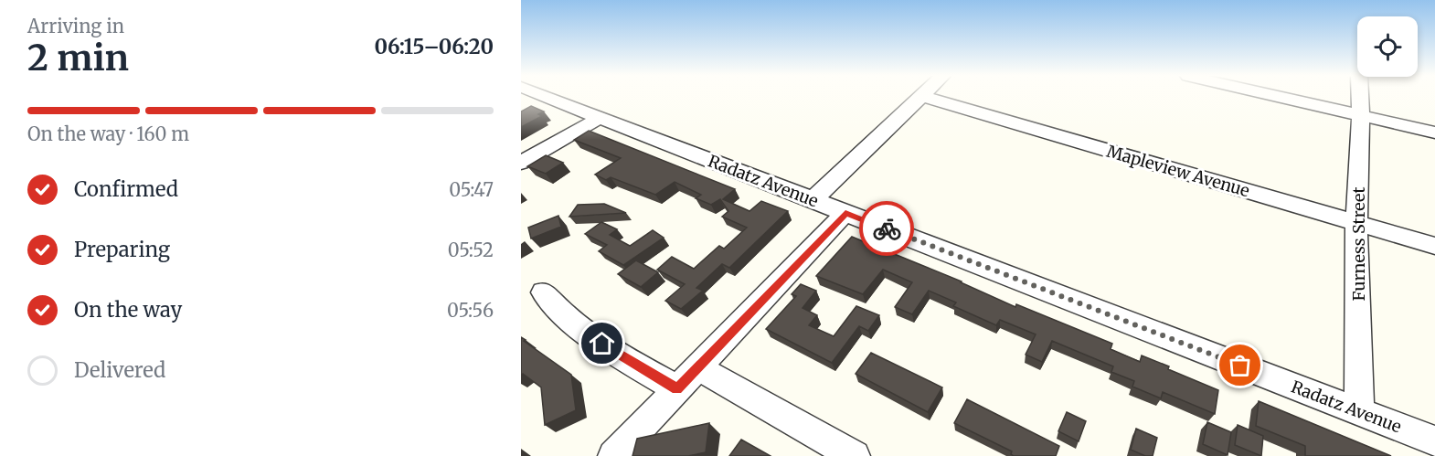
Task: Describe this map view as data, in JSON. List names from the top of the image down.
{
  "streets": {
    "street": ["Mapleview Avenue", "Radatz Avenue", "Furness Street"]
  },
  "crossings": [
    ["Mapleview Avenue", "Furness Street"],
    ["Radatz Avenue", "Furness Street"]
  ],
  "page": {
    "heading": ["2 min", "Arriving in", "06:15–06:20"],
    "bar": "On the way · 160 m",
    "list": [
      ["Confirmed", "05:47"],
      ["Preparing", "05:52"],
      ["On the way", "05:56"],
      "Delivered"
    ]
  }
}
